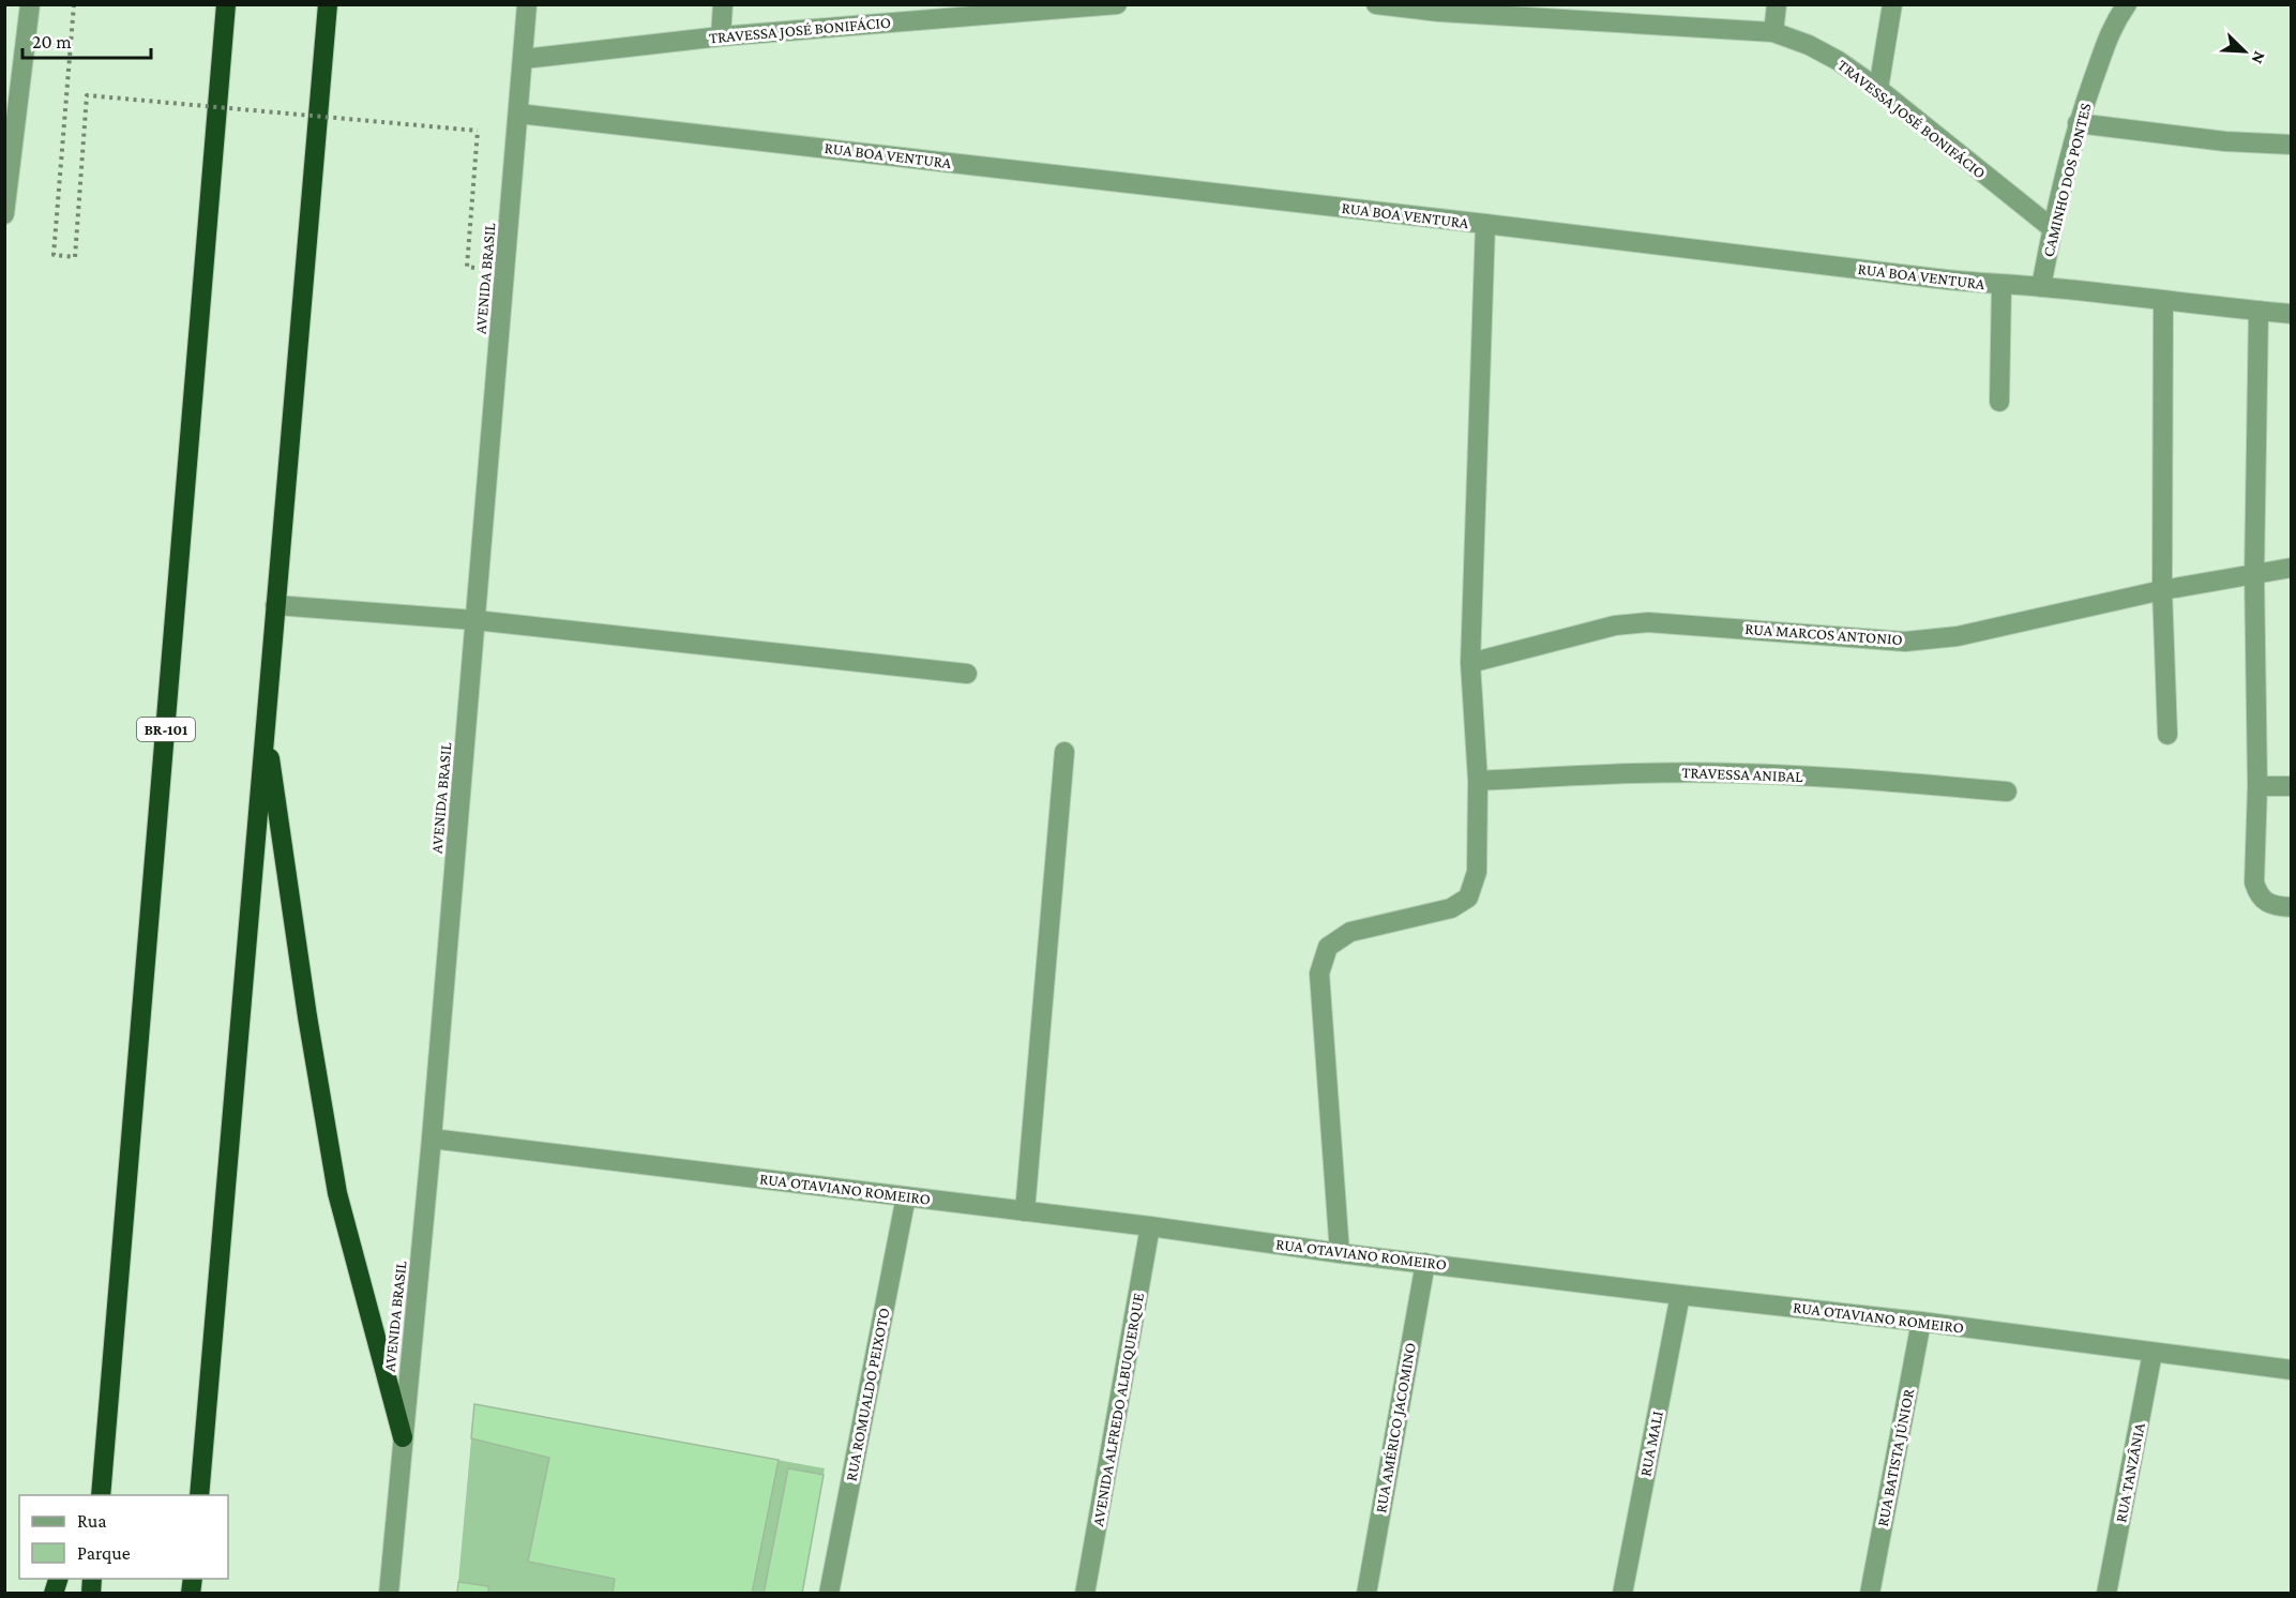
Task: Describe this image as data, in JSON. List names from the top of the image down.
{
  "streets": {
    "highway": ["BR-101"],
    "street": [
      "TRAVESSA JOSÉ BONIFÁCIO",
      "RUA BOA VENTURA",
      "CAMINHO DOS PONTES",
      "AVENIDA BRASIL",
      "RUA MARCOS ANTONIO",
      "TRAVESSA ANIBAL",
      "RUA OTAVIANO ROMEIRO",
      "RUA ROMUALDO PEIXOTO",
      "AVENIDA ALFREDO ALBUQUERQUE",
      "RUA AMÉRICO JACOMINO",
      "RUA MALI",
      "RUA BATISTA JÚNIOR",
      "RUA TANZÂNIA"
    ]
  },
  "crossings": [
    ["TRAVESSA JOSÉ BONIFÁCIO", "CAMINHO DOS PONTES"],
    ["TRAVESSA JOSÉ BONIFÁCIO", "AVENIDA BRASIL"],
    ["RUA BOA VENTURA", "CAMINHO DOS PONTES"],
    ["RUA BOA VENTURA", "AVENIDA BRASIL"],
    ["AVENIDA BRASIL", "RUA OTAVIANO ROMEIRO"],
    ["RUA OTAVIANO ROMEIRO", "RUA ROMUALDO PEIXOTO"],
    ["RUA OTAVIANO ROMEIRO", "AVENIDA ALFREDO ALBUQUERQUE"],
    ["RUA OTAVIANO ROMEIRO", "RUA AMÉRICO JACOMINO"],
    ["RUA OTAVIANO ROMEIRO", "RUA MALI"],
    ["RUA OTAVIANO ROMEIRO", "RUA BATISTA JÚNIOR"],
    ["RUA OTAVIANO ROMEIRO", "RUA TANZÂNIA"]
  ],
  "legend": ["Rua", "Parque"],
  "scale_bar": "20 m",
  "north": "bottom right"
}
